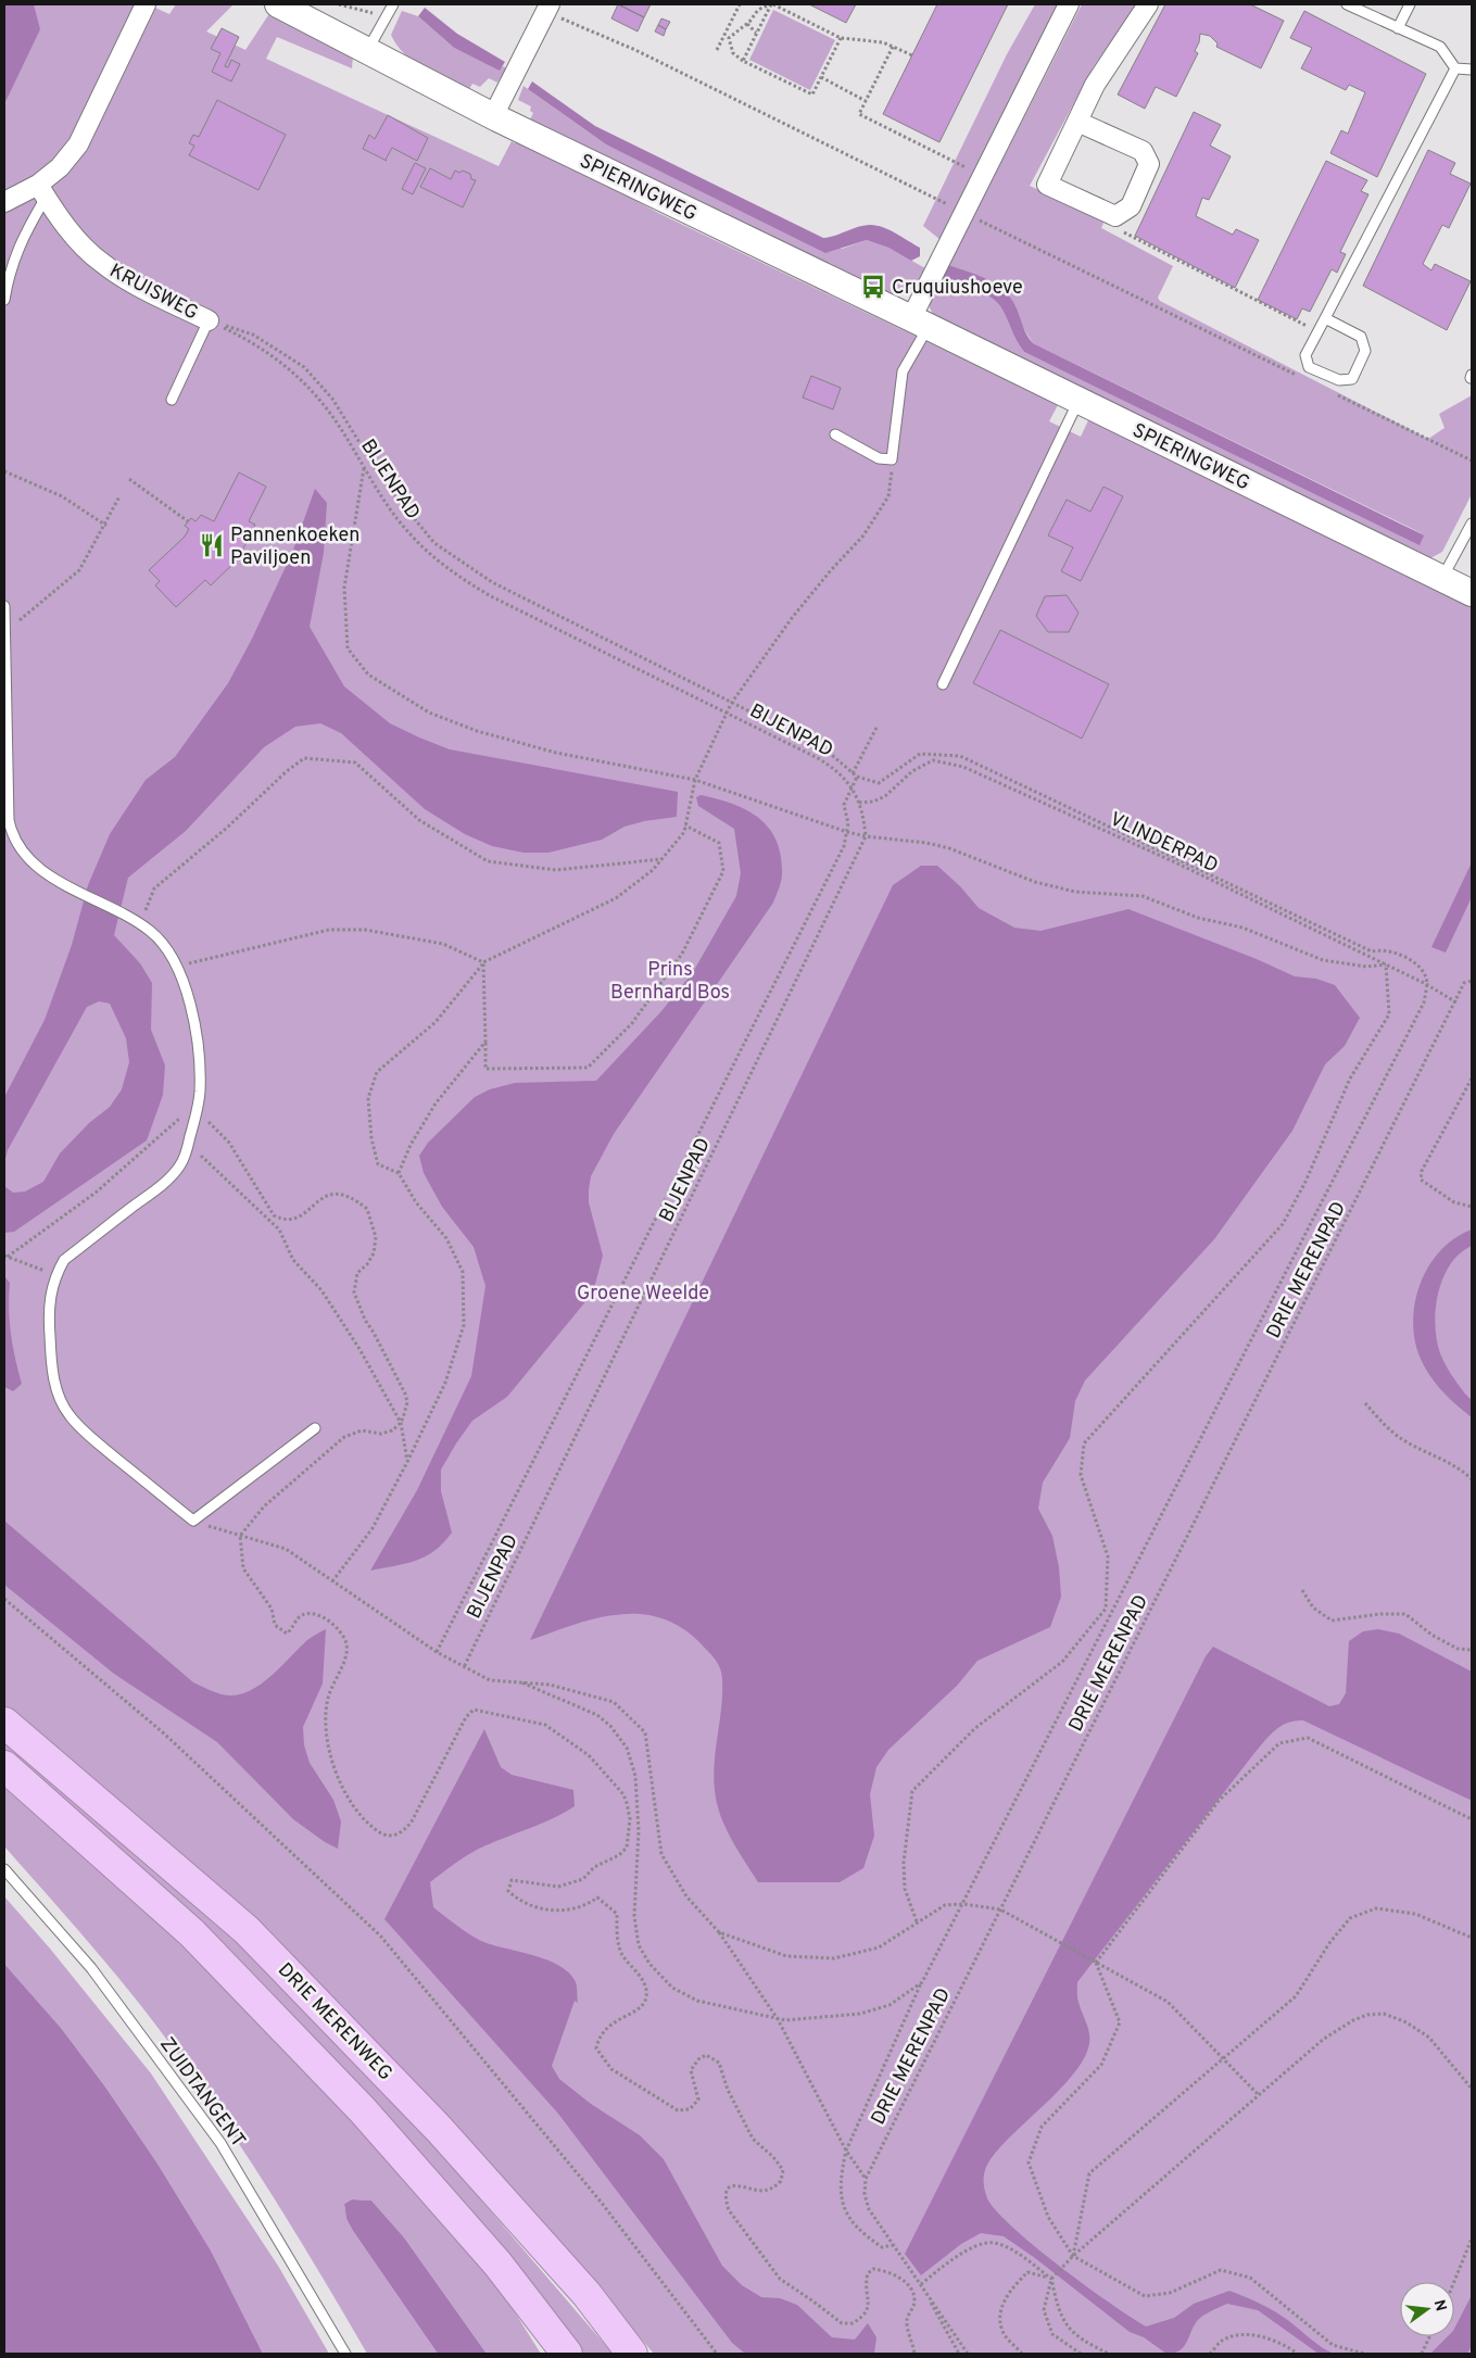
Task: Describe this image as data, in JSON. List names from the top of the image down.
{
  "streets": {
    "highway": ["DRIE MERENWEG"],
    "street": ["SPIERINGWEG", "KRUISWEG"],
    "lane": ["ZUIDTANGENT"],
    "path": ["BIJENPAD", "VLINDERPAD", "DRIE MERENPAD"]
  },
  "crossings": [
    ["KRUISWEG", "BIJENPAD"],
    ["BIJENPAD", "VLINDERPAD"],
    ["VLINDERPAD", "DRIE MERENPAD"]
  ],
  "parks": ["Prins Bernhard Bos", "Groene Weelde"],
  "places": {
    "bus stop": ["Cruquiushoeve"],
    "restaurant": ["Pannenkoeken Paviljoen"]
  },
  "north": "right"
}
